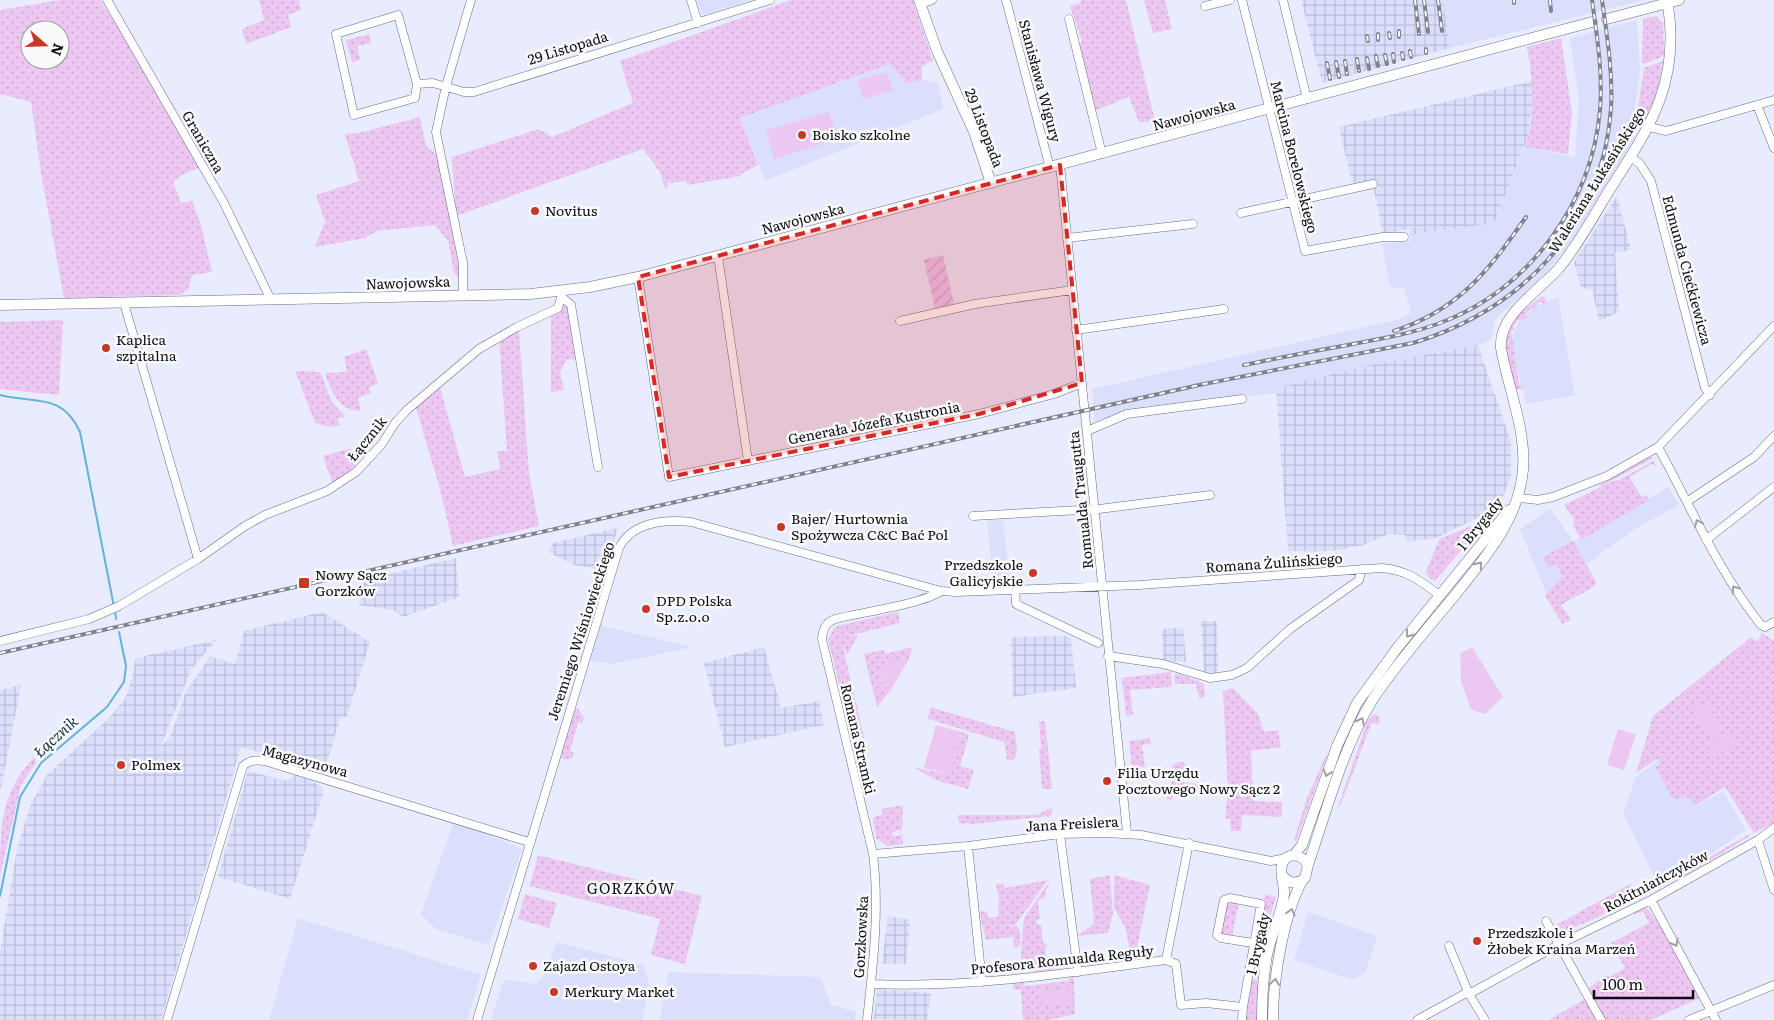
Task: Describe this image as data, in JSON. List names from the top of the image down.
{
  "streets": {
    "street": [
      "29 Listopada",
      "Stanisława Wigury",
      "Nawojowska",
      "Graniczna",
      "Marcina Borelowskiego",
      "Waleriana Łukasińskiego",
      "Edmunda Ciećkiewicza",
      "Generała Józefa Kustronia",
      "Łącznik",
      "Romualda Traugutta",
      "1 Brygady",
      "Romana Żulińskiego",
      "Jeremiego Wiśniowieckiego",
      "Romana Stramki",
      "Magazynowa",
      "Jana Freislera",
      "Rokitniańczyków",
      "Gorzkowska",
      "Profesora Romualda Reguły"
    ]
  },
  "crossings": [
    ["29 Listopada", "Nawojowska"],
    ["Stanisława Wigury", "Nawojowska"],
    ["Stanisława Wigury", "Romualda Traugutta"],
    ["Nawojowska", "Graniczna"],
    ["Nawojowska", "Marcina Borelowskiego"],
    ["Nawojowska", "Generała Józefa Kustronia"],
    ["Nawojowska", "Łącznik"],
    ["Nawojowska", "Romualda Traugutta"],
    ["Waleriana Łukasińskiego", "Edmunda Ciećkiewicza"],
    ["Waleriana Łukasińskiego", "1 Brygady"],
    ["Generała Józefa Kustronia", "Romualda Traugutta"],
    ["Romualda Traugutta", "Romana Żulińskiego"],
    ["Romualda Traugutta", "Jana Freislera"],
    ["1 Brygady", "Romana Żulińskiego"],
    ["1 Brygady", "Jana Freislera"],
    ["Romana Żulińskiego", "Jeremiego Wiśniowieckiego"],
    ["Romana Żulińskiego", "Romana Stramki"],
    ["Jeremiego Wiśniowieckiego", "Romana Stramki"],
    ["Jeremiego Wiśniowieckiego", "Magazynowa"],
    ["Romana Stramki", "Jana Freislera"],
    ["Romana Stramki", "Gorzkowska"],
    ["Jana Freislera", "Gorzkowska"],
    ["Jana Freislera", "Profesora Romualda Reguły"],
    ["Gorzkowska", "Profesora Romualda Reguły"]
  ],
  "districts": ["GORZKÓW"],
  "water": ["Łącznik"],
  "places": {
    "other": [
      "Boisko szkolne",
      "Novitus",
      "Kaplica szpitalna",
      "Bajer/ Hurtownia Spożywcza C&C Bać Pol",
      "Przedszkole Galicyjskie",
      "DPD Polska Sp.z.o.o",
      "Polmex",
      "Filia Urzędu Pocztowego Nowy Sącz 2",
      "Przedszkole i Żłobek Kraina Marzeń",
      "Zajazd Ostoya",
      "Merkury Market"
    ],
    "transit": ["Nowy Sącz Gorzków"]
  },
  "scale_bar": "100 m",
  "north": "right"
}
